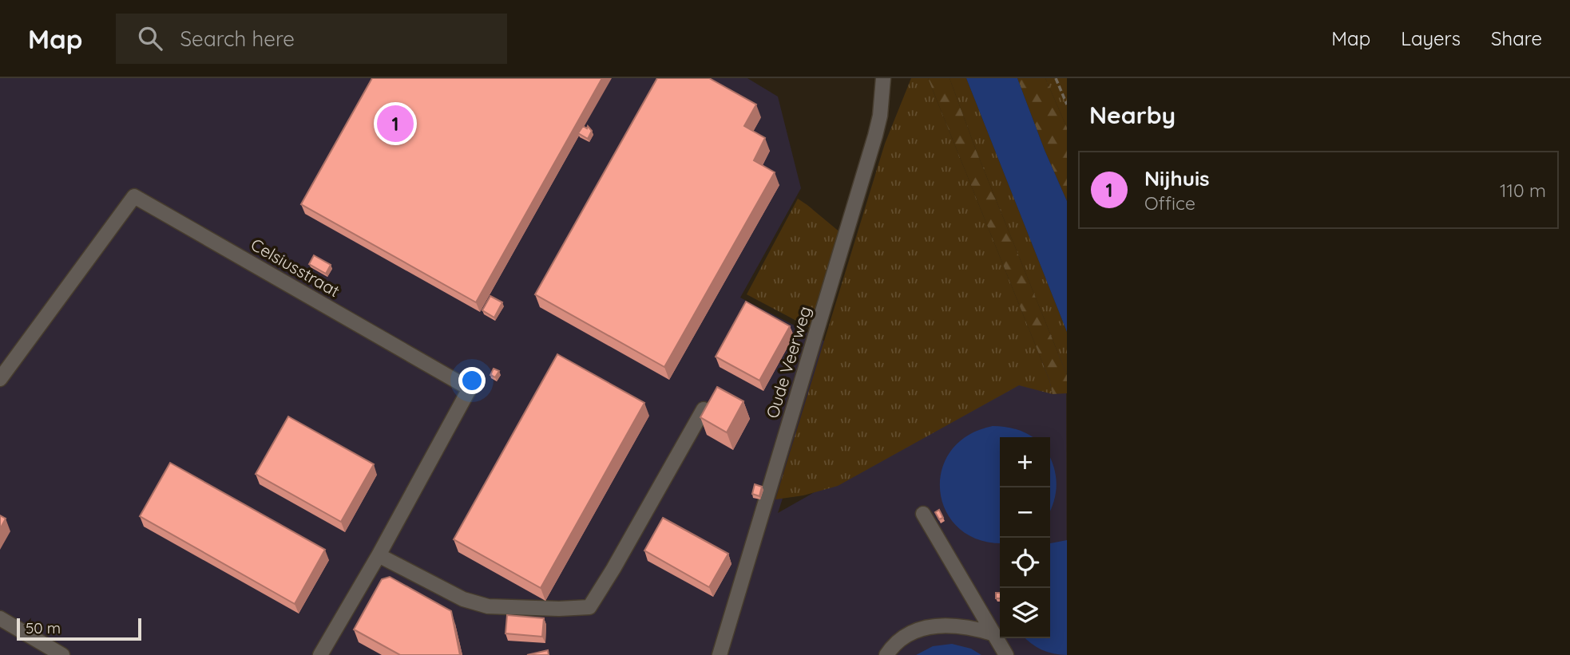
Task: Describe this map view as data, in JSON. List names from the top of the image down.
{
  "streets": {
    "street": ["Celsiusstraat", "Oude Veerweg"]
  },
  "scale_bar": "50 m",
  "page": {
    "header": "Map",
    "search": "Search here",
    "nav": ["Map", "Layers", "Share"],
    "heading": "Nearby",
    "pins": "1",
    "list": [
      {
        "mark": "1",
        "name": "Nijhuis",
        "note": "Office",
        "value": "110 m"
      }
    ],
    "map_buttons": ["+", "−"],
    "scale": "50 m"
  }
}
